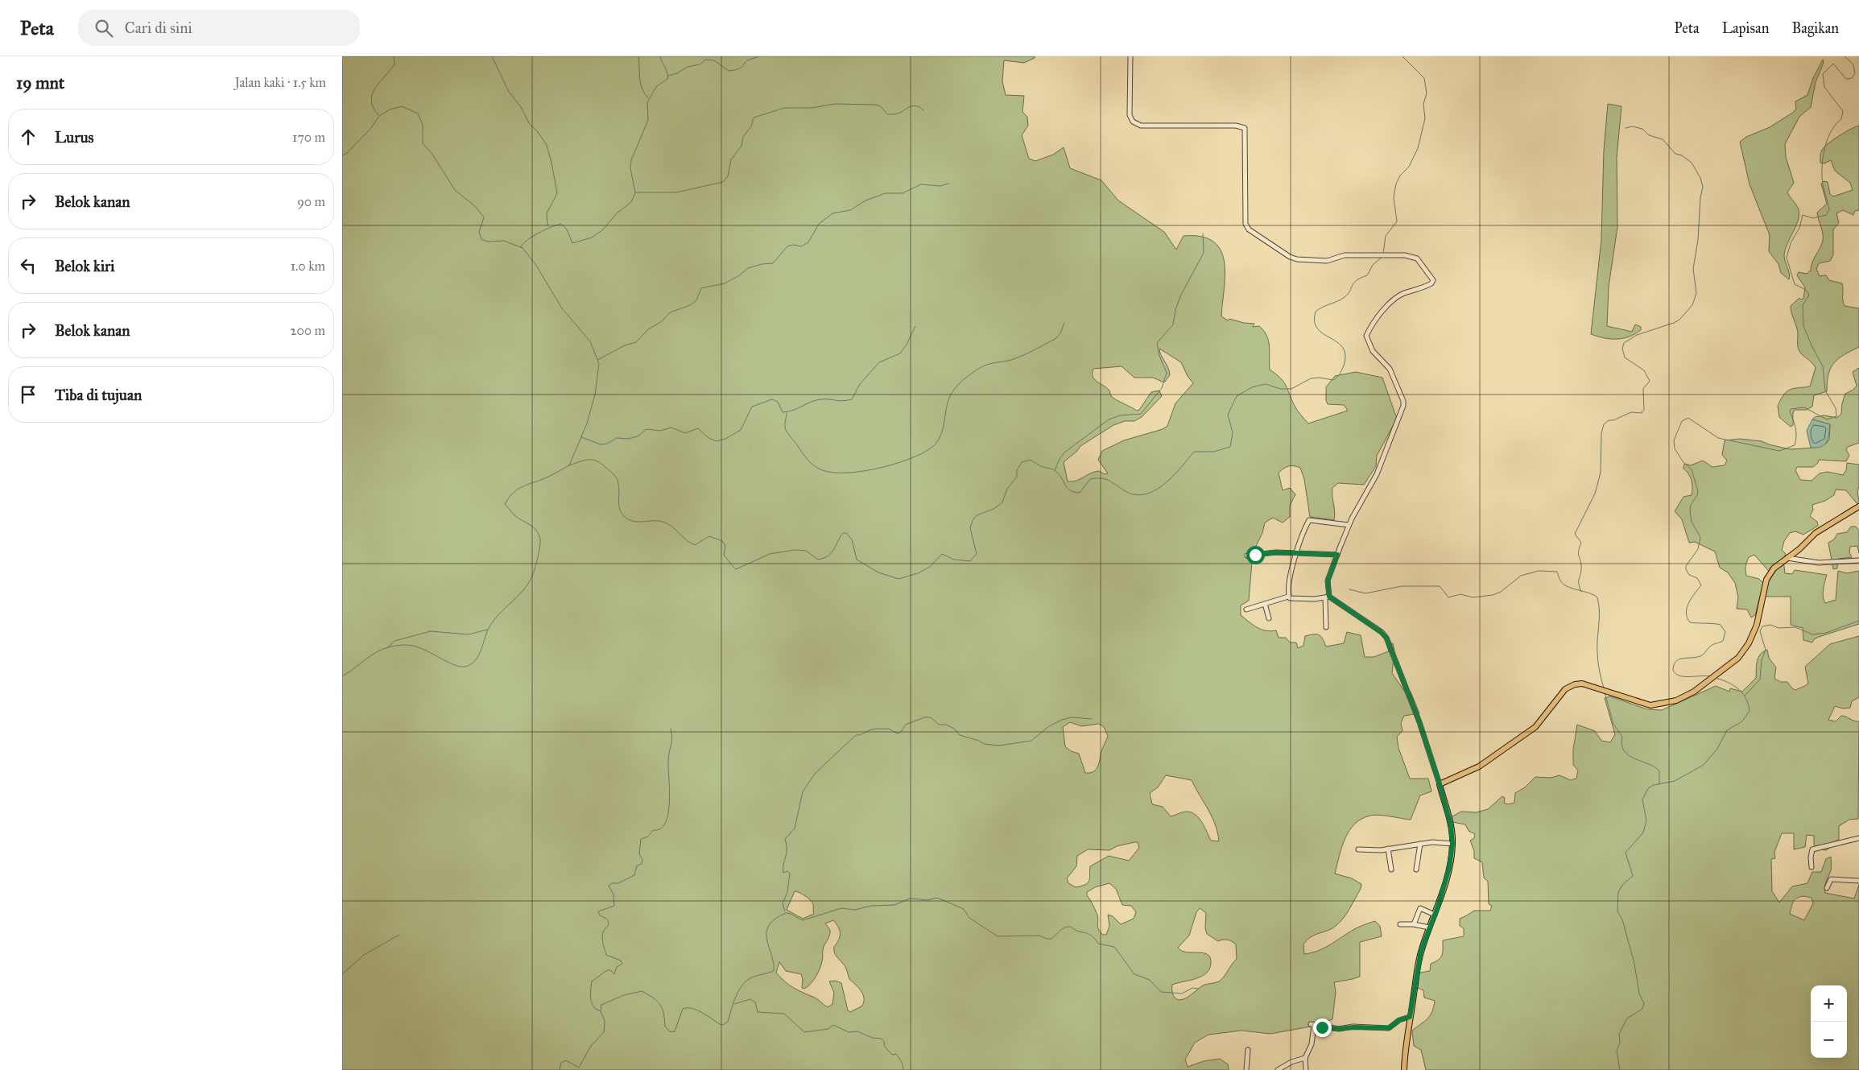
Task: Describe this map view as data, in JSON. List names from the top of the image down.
{
  "page": {
    "header": "Peta",
    "search": "Cari di sini",
    "nav": ["Peta", "Lapisan", "Bagikan"],
    "heading": ["19 mnt", "Jalan kaki · 1.5 km"],
    "list": [
      ["Lurus", "170 m"],
      ["Belok kanan", "90 m"],
      ["Belok kiri", "1.0 km"],
      ["Belok kanan", "200 m"],
      "Tiba di tujuan"
    ],
    "map_buttons": ["+", "−"]
  }
}
